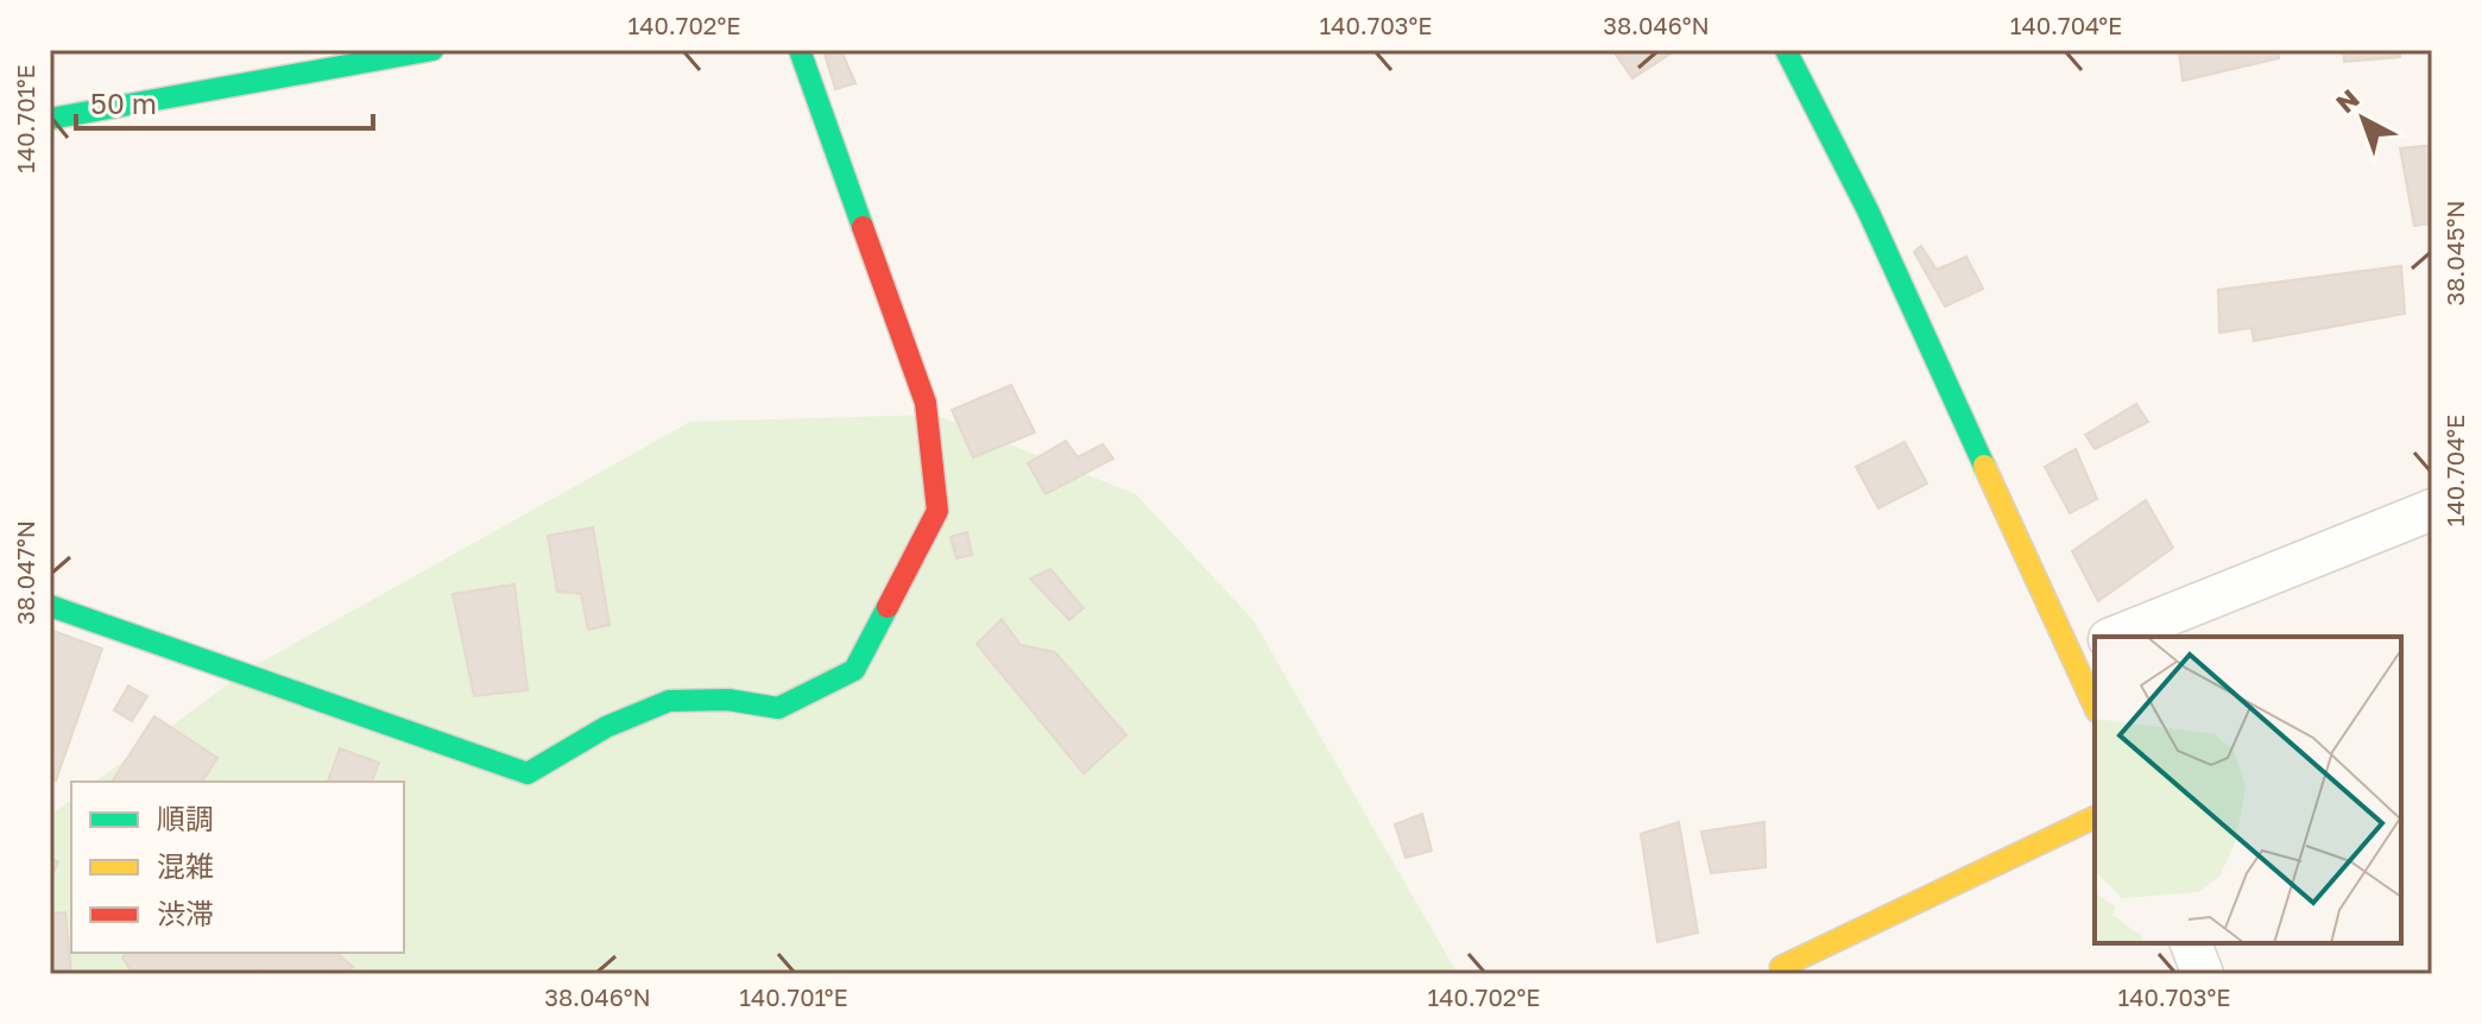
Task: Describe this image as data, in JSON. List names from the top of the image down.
{
  "legend": ["順調", "混雑", "渋滞"],
  "scale_bar": "50 m",
  "north": "top left",
  "coordinates": [
    "140.702°E",
    "140.703°E",
    "38.046°N",
    "140.704°E",
    "140.701°E",
    "38.045°N",
    "38.047°N"
  ]
}
